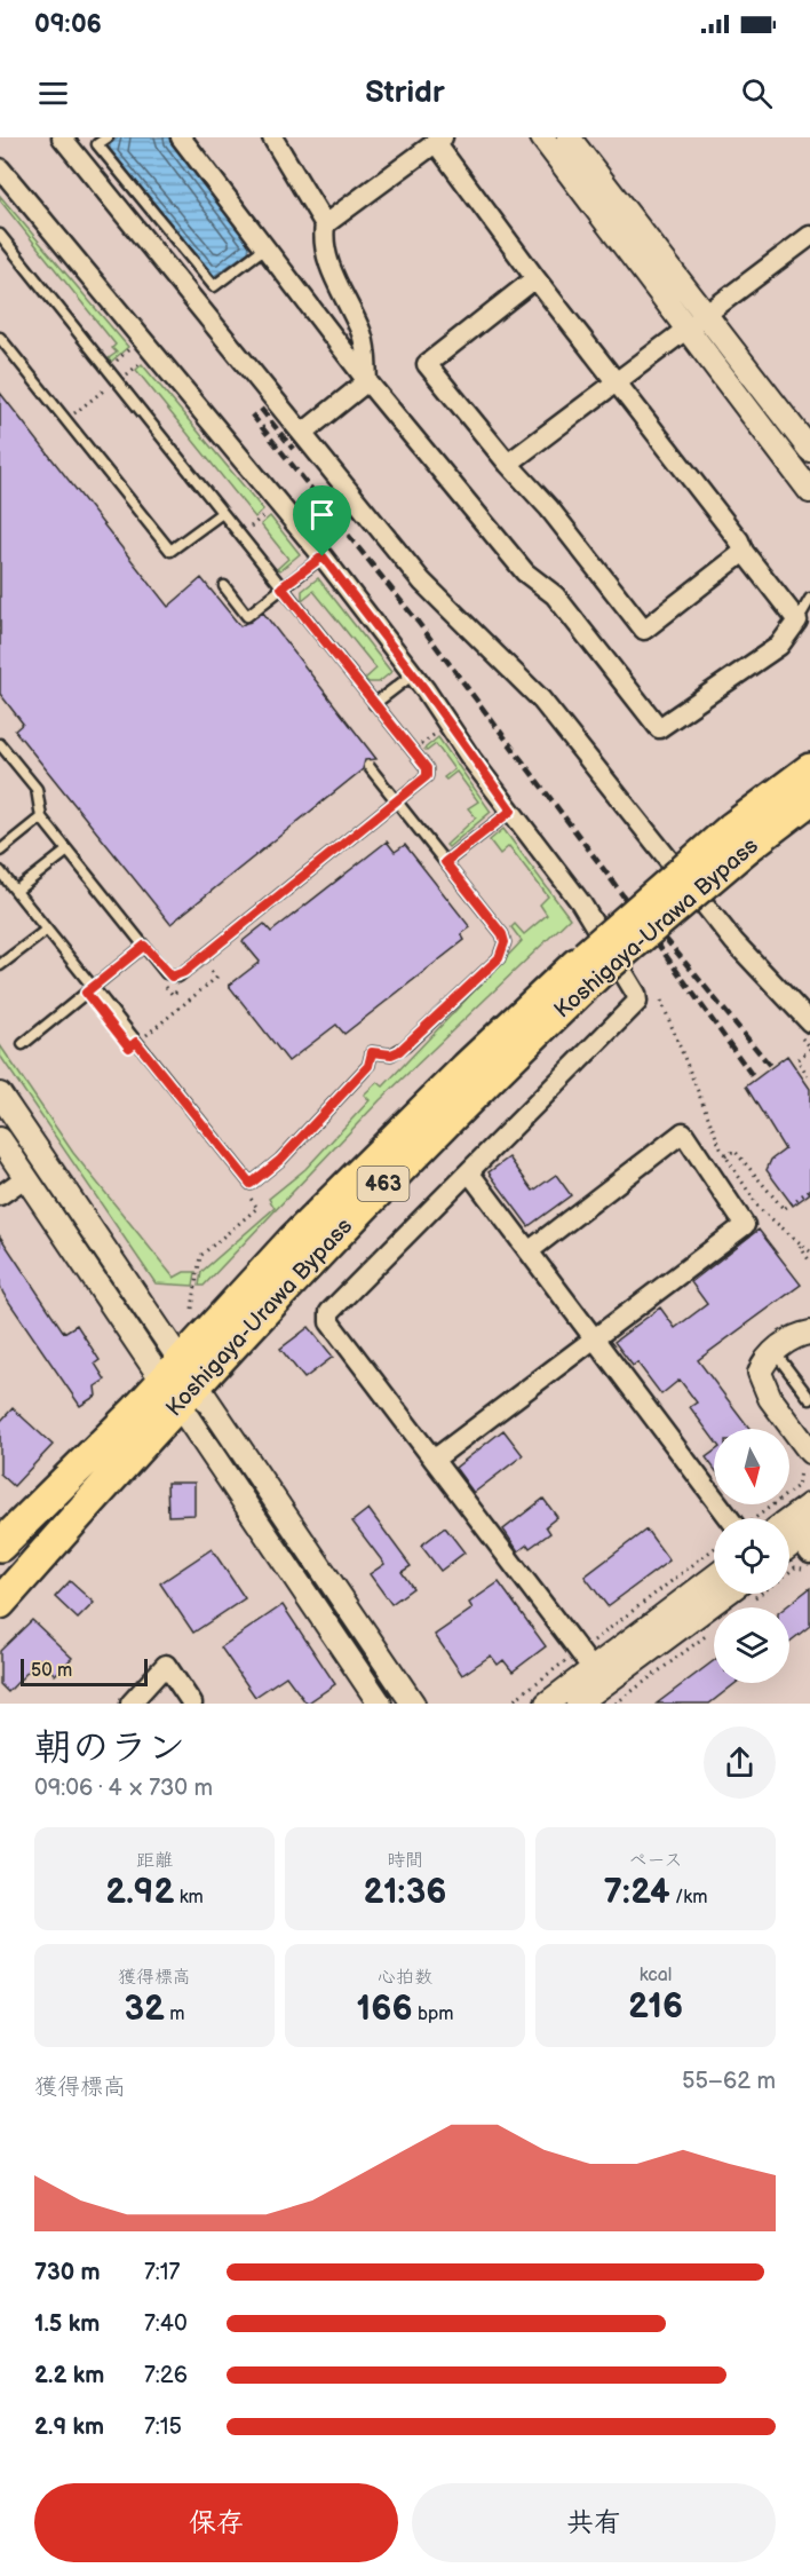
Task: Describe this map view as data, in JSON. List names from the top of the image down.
{
  "streets": {
    "highway": ["Koshigaya-Urawa Bypass", "463"]
  },
  "scale_bar": "50 m",
  "north": "bottom",
  "page": {
    "status": "09:06",
    "header": "Stridr",
    "scale": "50 m",
    "heading": ["朝のラン", "09:06 · 4 × 730 m"],
    "stats": [
      ["距離", "2.92 km"],
      ["時間", "21:36"],
      ["ペース", "7:24 /km"],
      ["獲得標高", "32 m"],
      ["心拍数", "166 bpm"],
      ["kcal", "216"]
    ],
    "chart": ["獲得標高", "55–62 m"],
    "list": [
      {
        "name": "730 m",
        "note": "7:17"
      },
      {
        "name": "1.5 km",
        "note": "7:40"
      },
      {
        "name": "2.2 km",
        "note": "7:26"
      },
      {
        "name": "2.9 km",
        "note": "7:15"
      }
    ],
    "buttons": ["保存", "共有"]
  }
}
